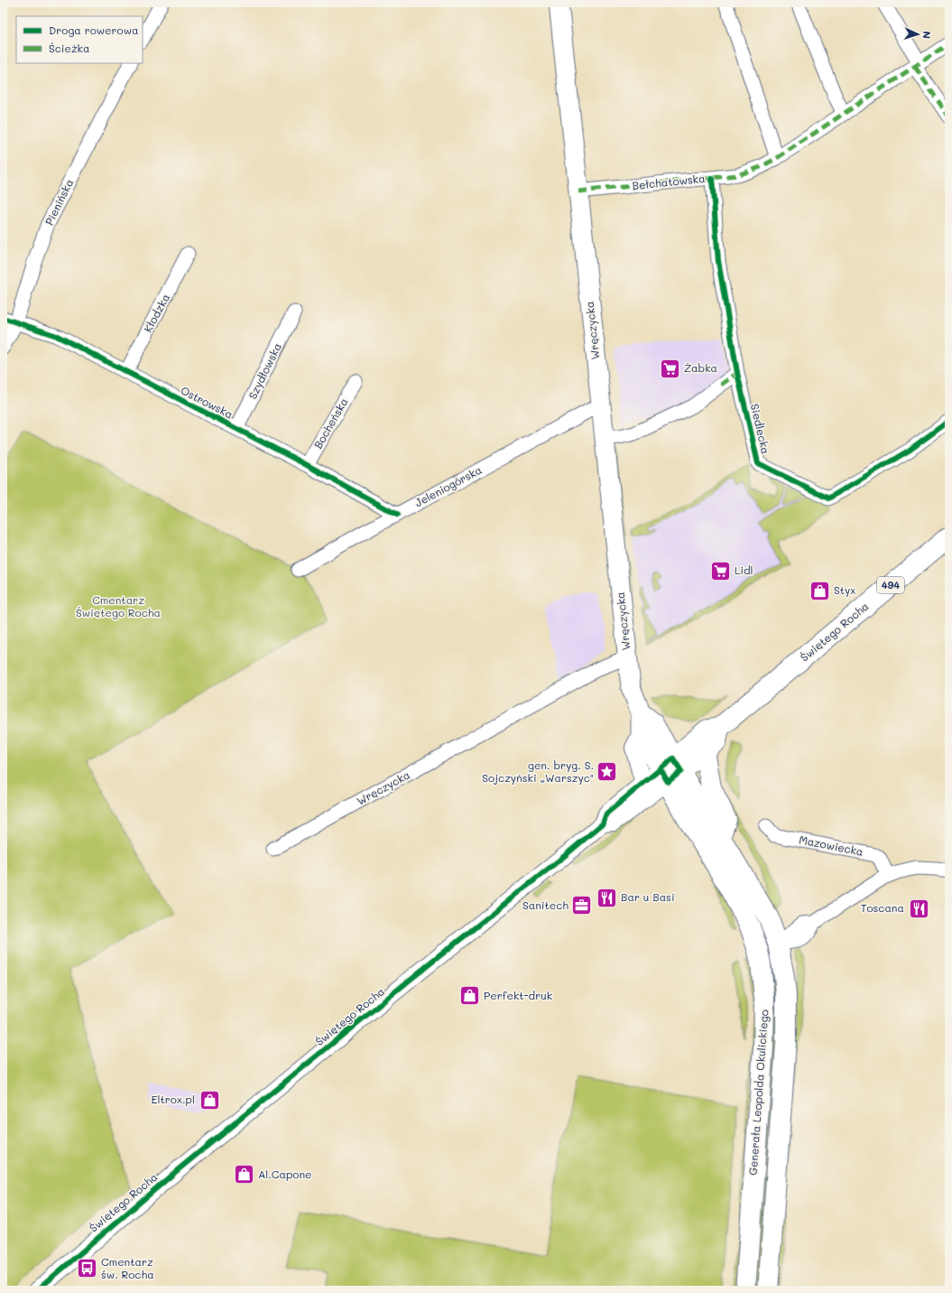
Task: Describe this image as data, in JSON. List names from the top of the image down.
{
  "streets": {
    "main road": [
      "Wręczycka",
      "494",
      "Świętego Rocha",
      "Generała Leopolda Okulickiego"
    ],
    "street": [
      "Bełchatowska",
      "Pienińska",
      "Kłodzka",
      "Szydłowska",
      "Ostrowska",
      "Bocheńska",
      "Siedlecka",
      "Jeleniogórska",
      "Mazowiecka"
    ]
  },
  "crossings": [
    ["Bełchatowska", "Wręczycka"],
    ["Bełchatowska", "Siedlecka"],
    ["Pienińska", "Ostrowska"],
    ["Kłodzka", "Ostrowska"],
    ["Wręczycka", "Jeleniogórska"],
    ["Wręczycka", "Świętego Rocha"],
    ["Wręczycka", "Generała Leopolda Okulickiego"],
    ["Szydłowska", "Ostrowska"],
    ["Ostrowska", "Bocheńska"],
    ["Ostrowska", "Jeleniogórska"],
    ["Świętego Rocha", "Generała Leopolda Okulickiego"]
  ],
  "parks": ["Cmentarz Świętego Rocha"],
  "places": {
    "supermarket": ["Żabka", "Lidl"],
    "shop": [
      "Styx",
      "Perfekt-druk",
      "Eltrox.pl",
      "Al.Capone"
    ],
    "place": ["gen. bryg. S. Sojczyński „Warszyc\""],
    "restaurant": ["Bar u Basi", "Toscana"],
    "office": ["Sanitech"],
    "bus stop": ["Cmentarz św. Rocha"]
  },
  "legend": ["Droga rowerowa", "Ścieżka"],
  "north": "right"
}
